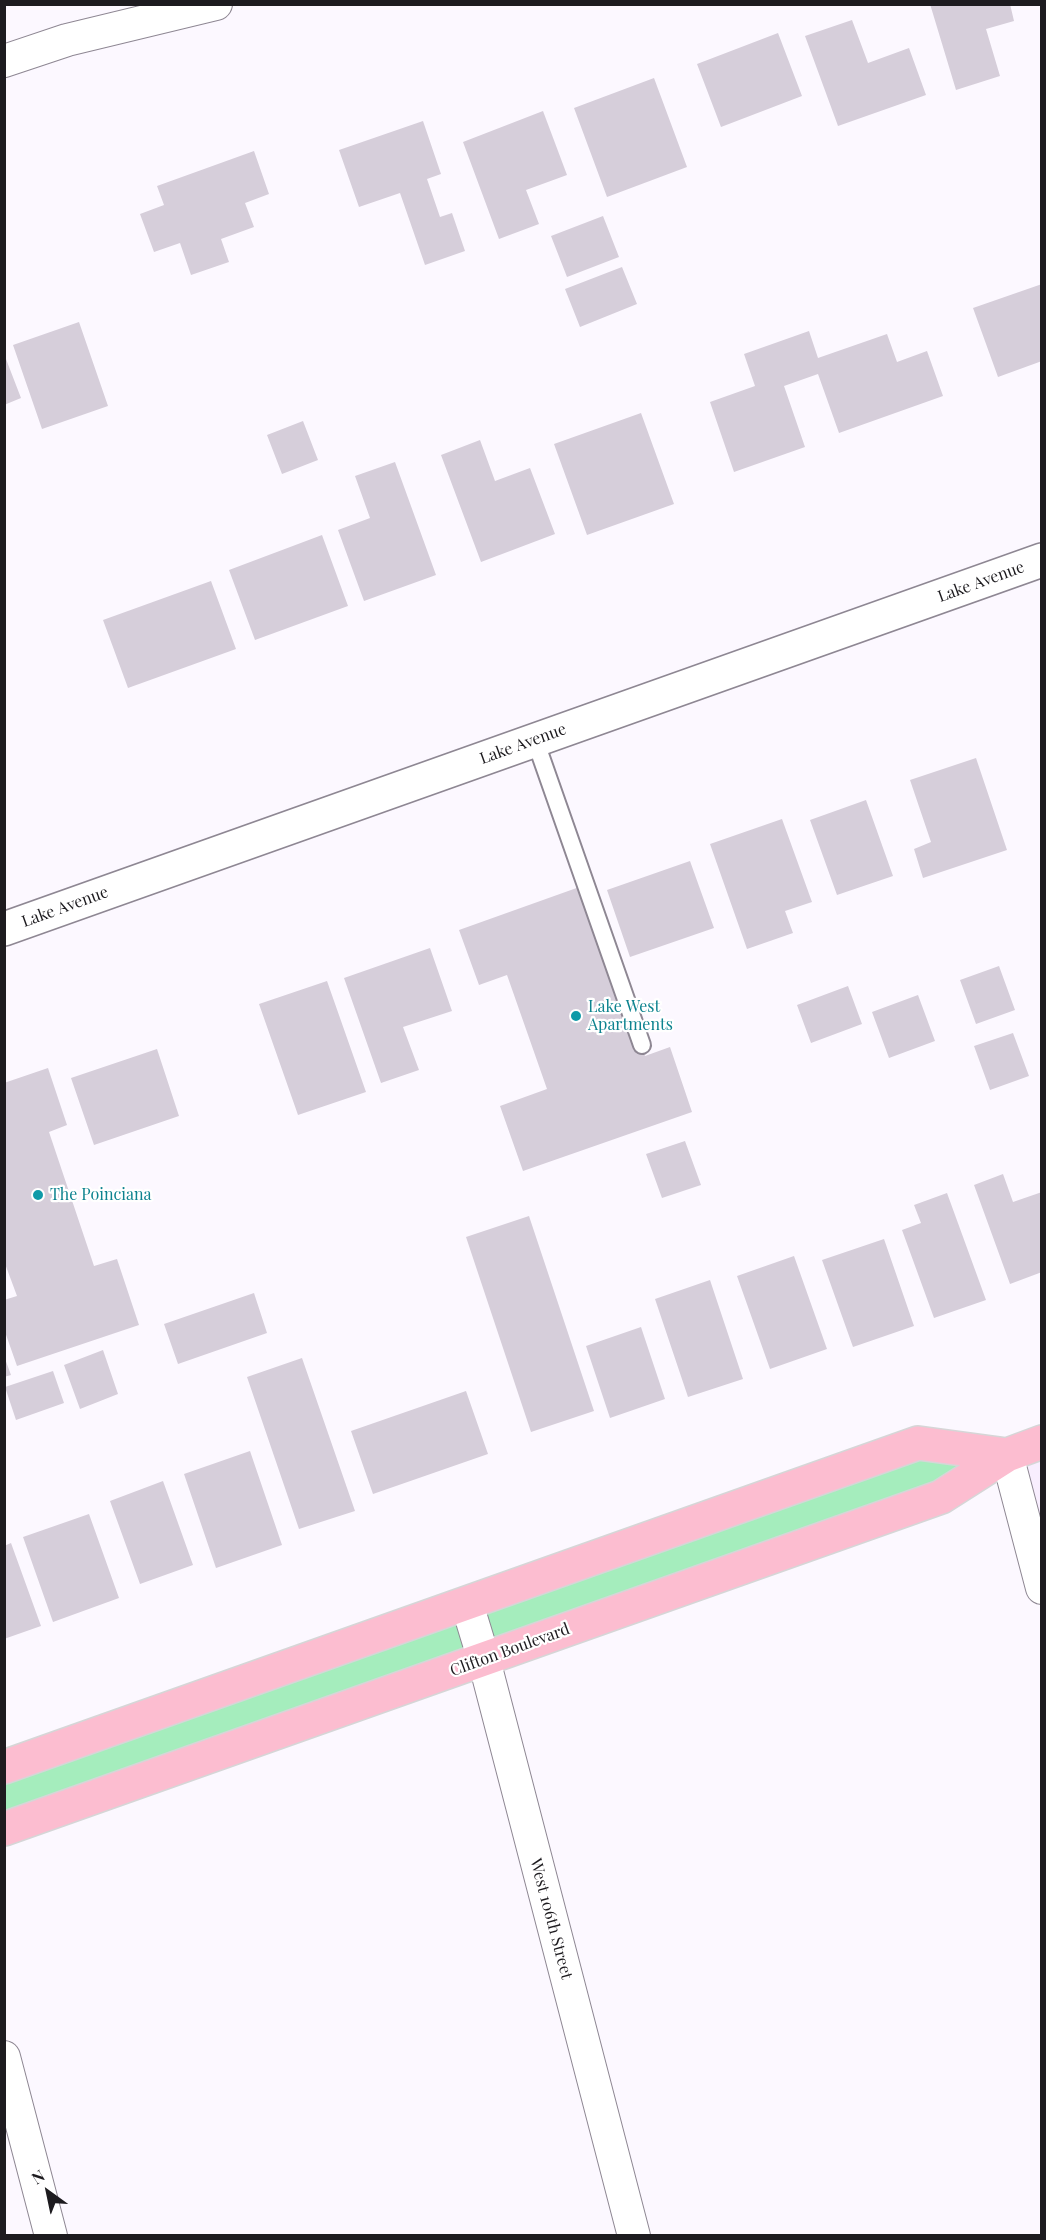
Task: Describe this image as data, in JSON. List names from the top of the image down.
{
  "streets": {
    "main road": ["Clifton Boulevard"],
    "street": ["Lake Avenue", "West 106th Street"]
  },
  "crossings": [
    ["Clifton Boulevard", "West 106th Street"]
  ],
  "places": ["Lake West Apartments", "The Poinciana"],
  "north": "top left"
}
